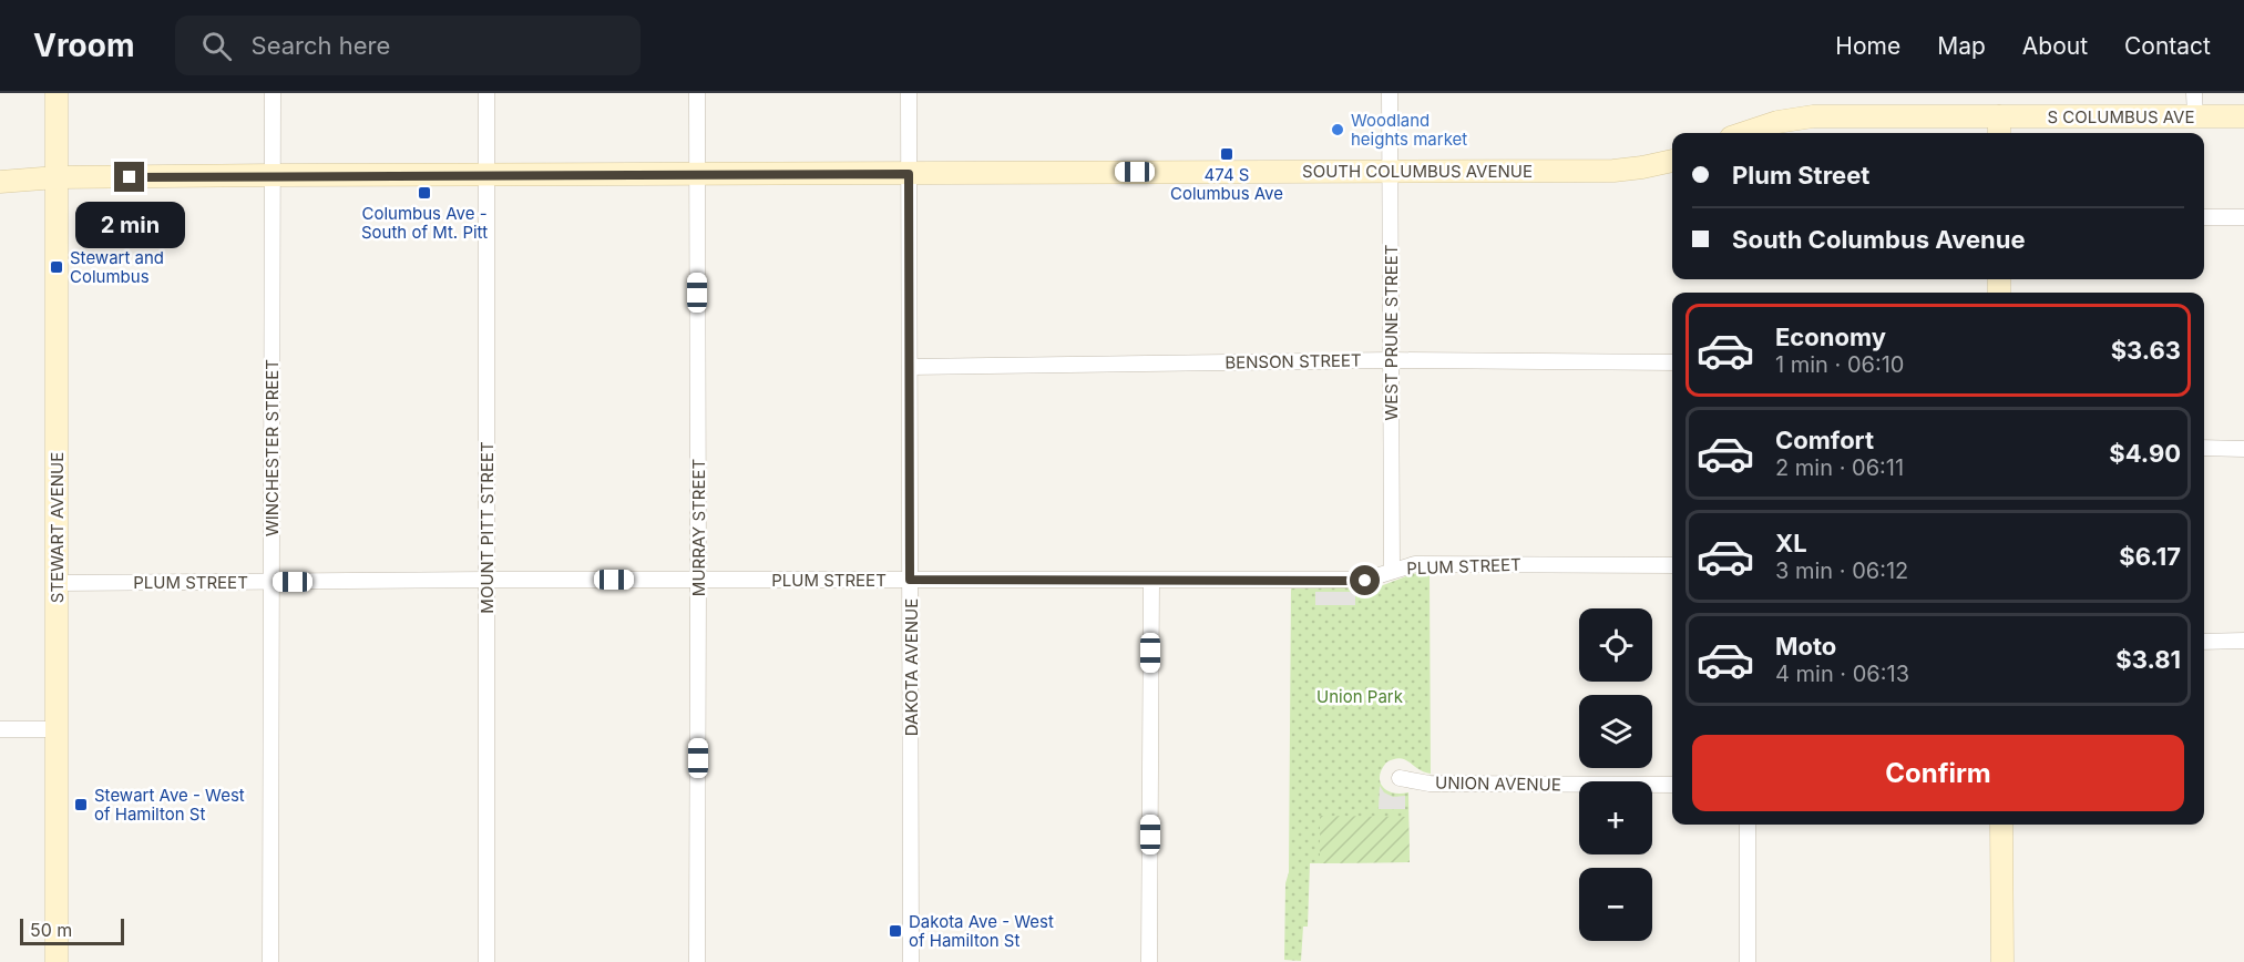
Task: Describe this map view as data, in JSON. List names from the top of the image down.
{
  "streets": {
    "main road": ["S COLUMBUS AVE", "SOUTH COLUMBUS AVENUE", "STEWART AVENUE"],
    "street": [
      "WEST PRUNE STREET",
      "BENSON STREET",
      "WINCHESTER STREET",
      "MOUNT PITT STREET",
      "MURRAY STREET",
      "PLUM STREET",
      "DAKOTA AVENUE",
      "UNION AVENUE"
    ]
  },
  "crossings": [
    ["SOUTH COLUMBUS AVENUE", "WEST PRUNE STREET"],
    ["SOUTH COLUMBUS AVENUE", "WINCHESTER STREET"],
    ["SOUTH COLUMBUS AVENUE", "STEWART AVENUE"],
    ["SOUTH COLUMBUS AVENUE", "MOUNT PITT STREET"],
    ["SOUTH COLUMBUS AVENUE", "MURRAY STREET"],
    ["SOUTH COLUMBUS AVENUE", "DAKOTA AVENUE"],
    ["WEST PRUNE STREET", "BENSON STREET"],
    ["WEST PRUNE STREET", "PLUM STREET"],
    ["BENSON STREET", "DAKOTA AVENUE"],
    ["WINCHESTER STREET", "PLUM STREET"],
    ["STEWART AVENUE", "PLUM STREET"],
    ["MOUNT PITT STREET", "PLUM STREET"],
    ["MURRAY STREET", "PLUM STREET"],
    ["PLUM STREET", "DAKOTA AVENUE"]
  ],
  "parks": ["Union Park"],
  "places": {
    "other": ["Woodland heights market"],
    "transit": [
      "474 S Columbus Ave",
      "Columbus Ave - South of Mt. Pitt",
      "Stewart and Columbus",
      "Stewart Ave - West of Hamilton St",
      "Dakota Ave - West of Hamilton St"
    ]
  },
  "scale_bar": "50 m",
  "page": {
    "header": "Vroom",
    "search": "Search here",
    "nav": [
      "Home",
      "Map",
      "About",
      "Contact"
    ],
    "banner": ["Plum Street", "South Columbus Avenue"],
    "bubble": "2 min",
    "list": [
      {
        "name": "Economy",
        "note": "1 min · 06:10",
        "value": "$3.63"
      },
      {
        "name": "Comfort",
        "note": "2 min · 06:11",
        "value": "$4.90"
      },
      {
        "name": "XL",
        "note": "3 min · 06:12",
        "value": "$6.17"
      },
      {
        "name": "Moto",
        "note": "4 min · 06:13",
        "value": "$3.81"
      }
    ],
    "map_buttons": ["+", "−"],
    "buttons": "Confirm",
    "scale": "50 m"
  }
}
